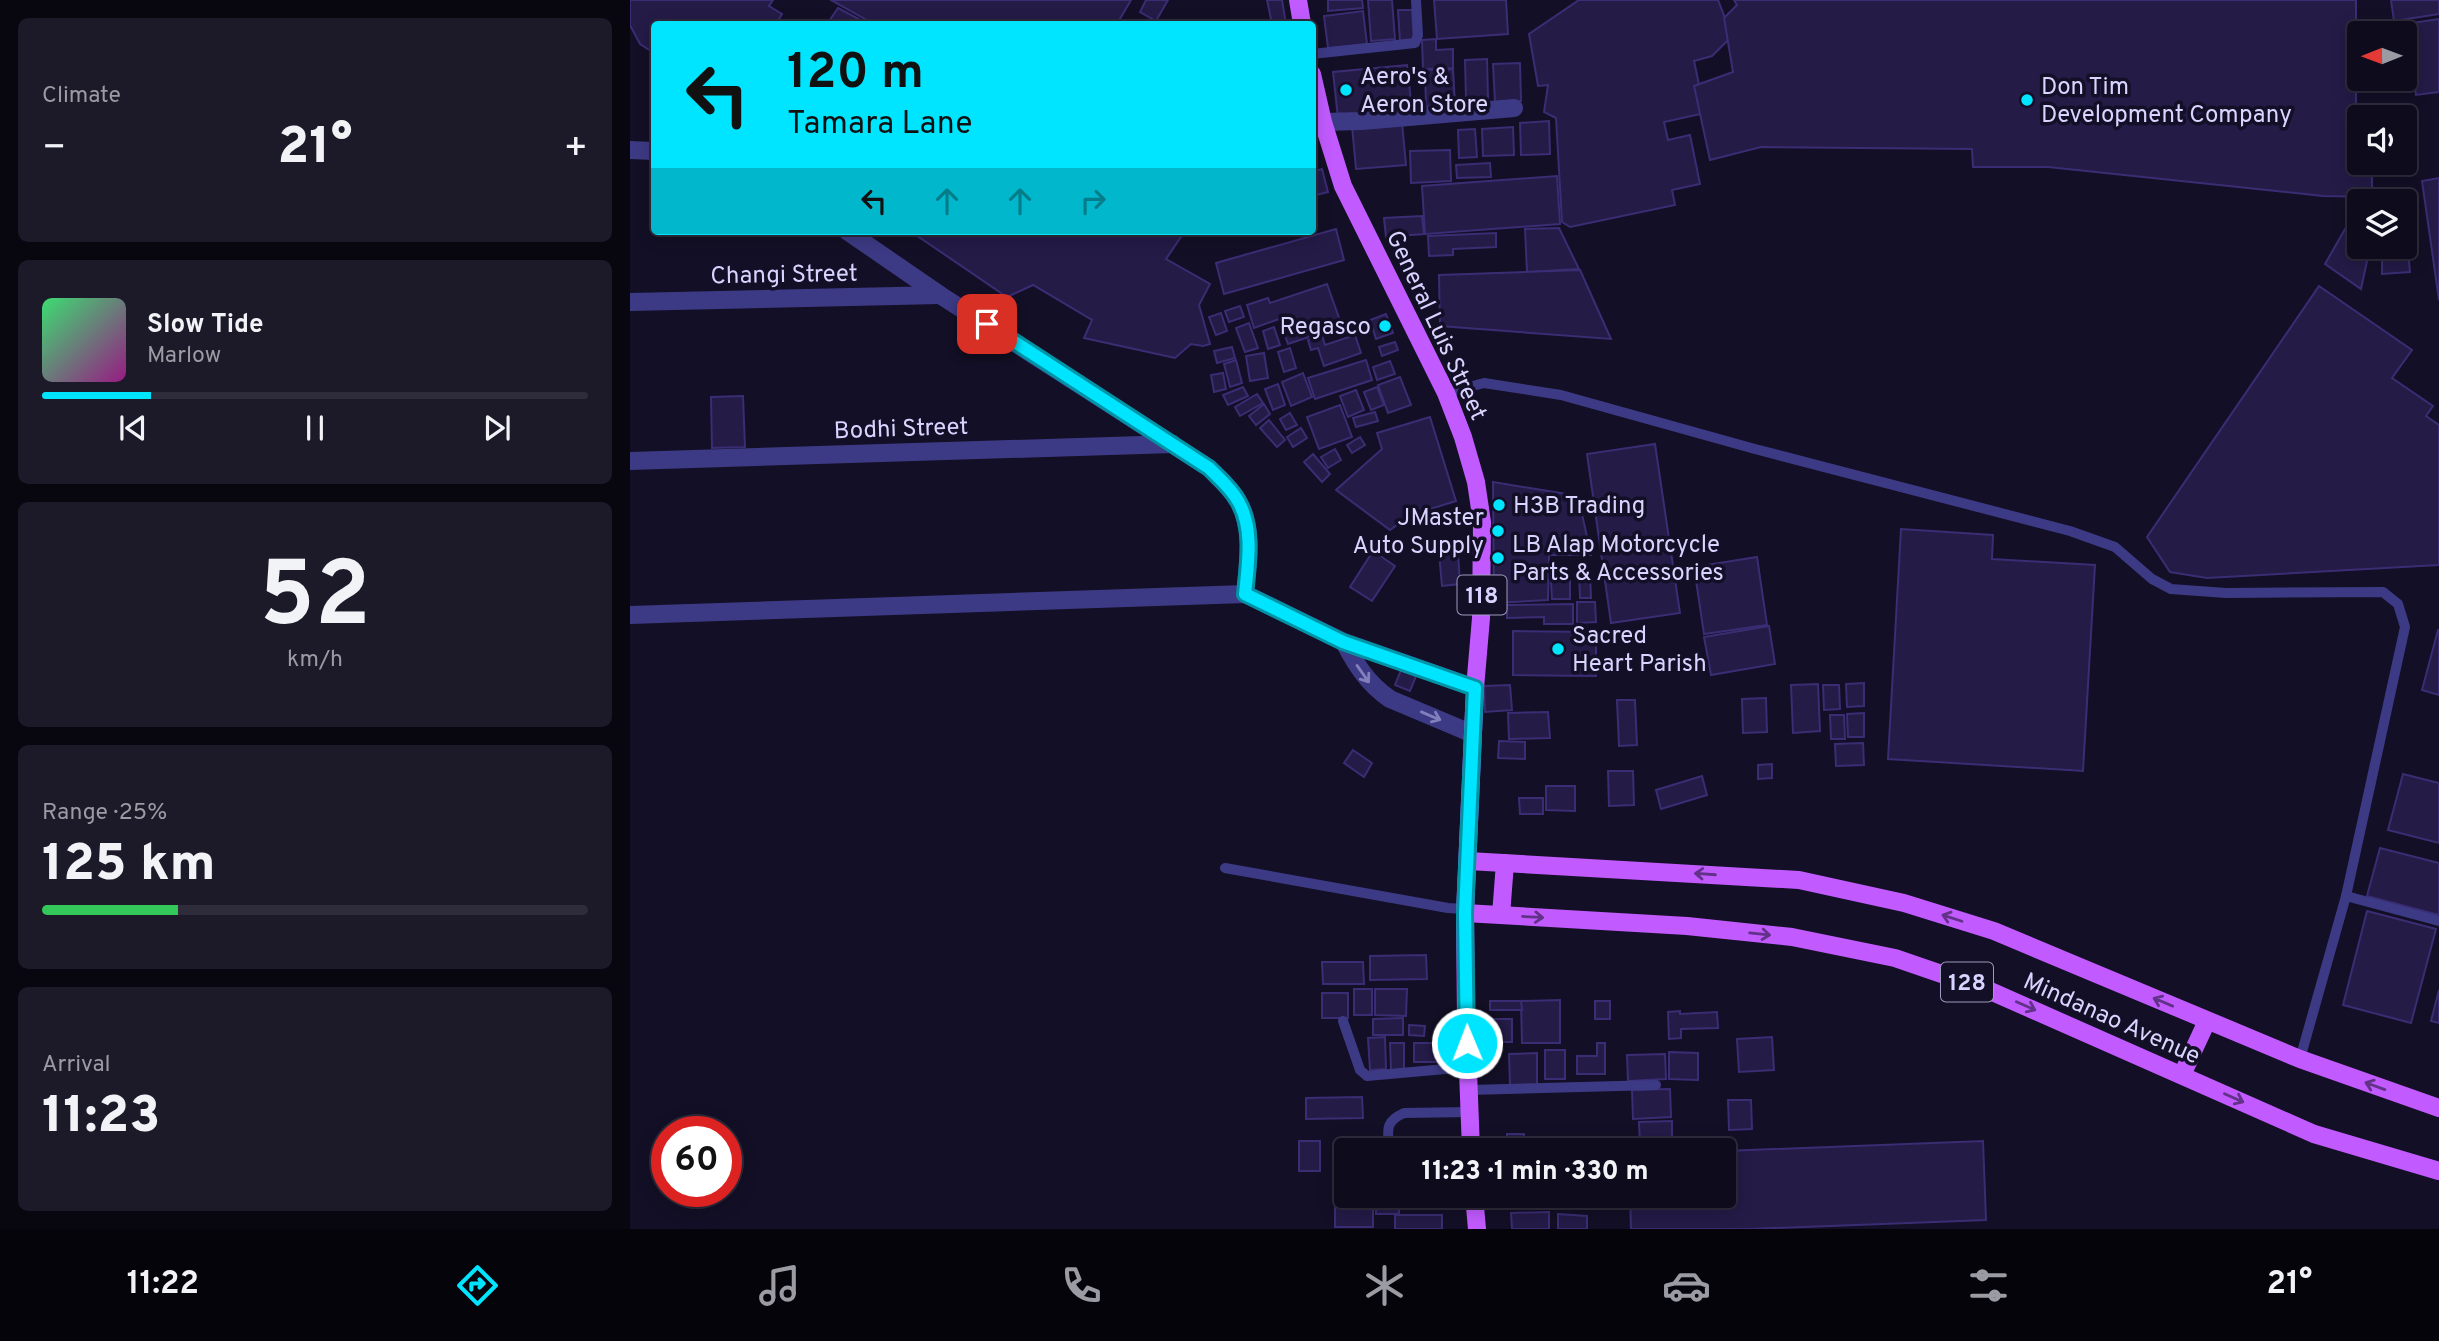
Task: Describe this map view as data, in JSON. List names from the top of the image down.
{
  "streets": {
    "main road": [
      "General Luis Street",
      "118",
      "128",
      "Mindanao Avenue"
    ],
    "street": ["Changi Street", "Bodhi Street"]
  },
  "crossings": [
    ["General Luis Street", "Mindanao Avenue"]
  ],
  "places": [
    "Aero's & Aeron Store",
    "Don Tim Development Company",
    "Regasco",
    "H3B Trading",
    "JMaster Auto Supply",
    "LB Alap Motorcycle Parts & Accessories",
    "Sacred Heart Parish"
  ],
  "north": "left",
  "page": {
    "tile": [
      "Climate",
      ["52", "km/h"],
      ["Range · 25%", "125 km"],
      ["Arrival", "11:23"]
    ],
    "turn": ["120 m", "Tamara Lane"],
    "heat": ["−", "21°", "+"],
    "song": ["Slow Tide", "Marlow"],
    "limit": "60",
    "trip": "11:23 · 1 min · 330 m",
    "tabs": ["11:22", "21°"]
  }
}
